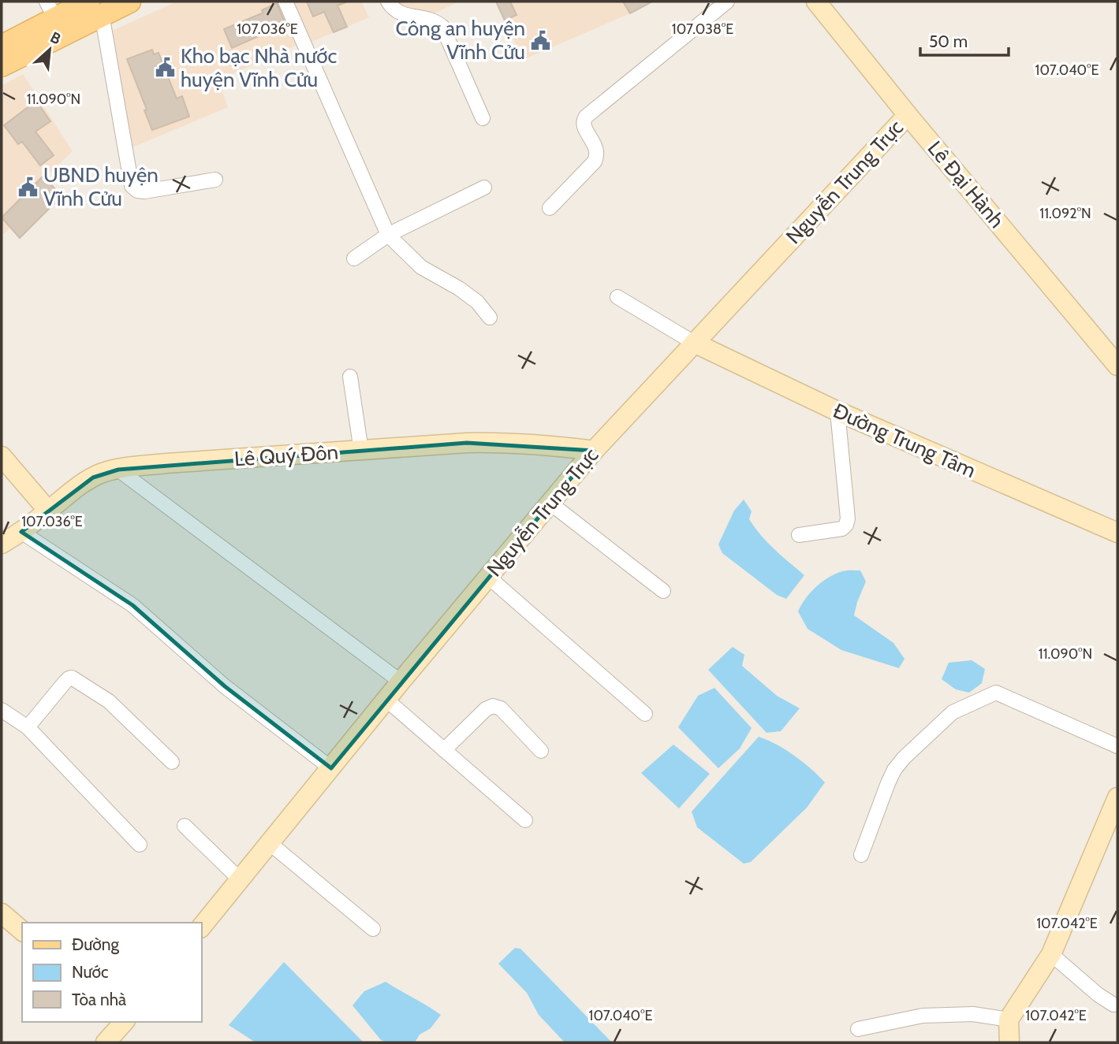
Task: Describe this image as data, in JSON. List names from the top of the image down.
{
  "streets": {
    "street": [
      "Nguyễn Trung Trực",
      "Lê Đại Hành",
      "Đường Trung Tâm",
      "Lê Quý Đôn"
    ]
  },
  "crossings": [
    ["Nguyễn Trung Trực", "Lê Đại Hành"],
    ["Nguyễn Trung Trực", "Đường Trung Tâm"],
    ["Nguyễn Trung Trực", "Lê Quý Đôn"]
  ],
  "places": {
    "public building": ["Công an huyện Vĩnh Cửu", "Kho bạc Nhà nước huyện Vĩnh Cửu", "UBND huyện Vĩnh Cửu"]
  },
  "legend": ["Đường", "Nước", "Tòa nhà"],
  "scale_bar": "50 m",
  "north": "top right",
  "coordinates": [
    "107.036°E",
    "107.038°E",
    "107.040°E",
    "11.090°N",
    "11.092°N",
    "107.042°E"
  ]
}
